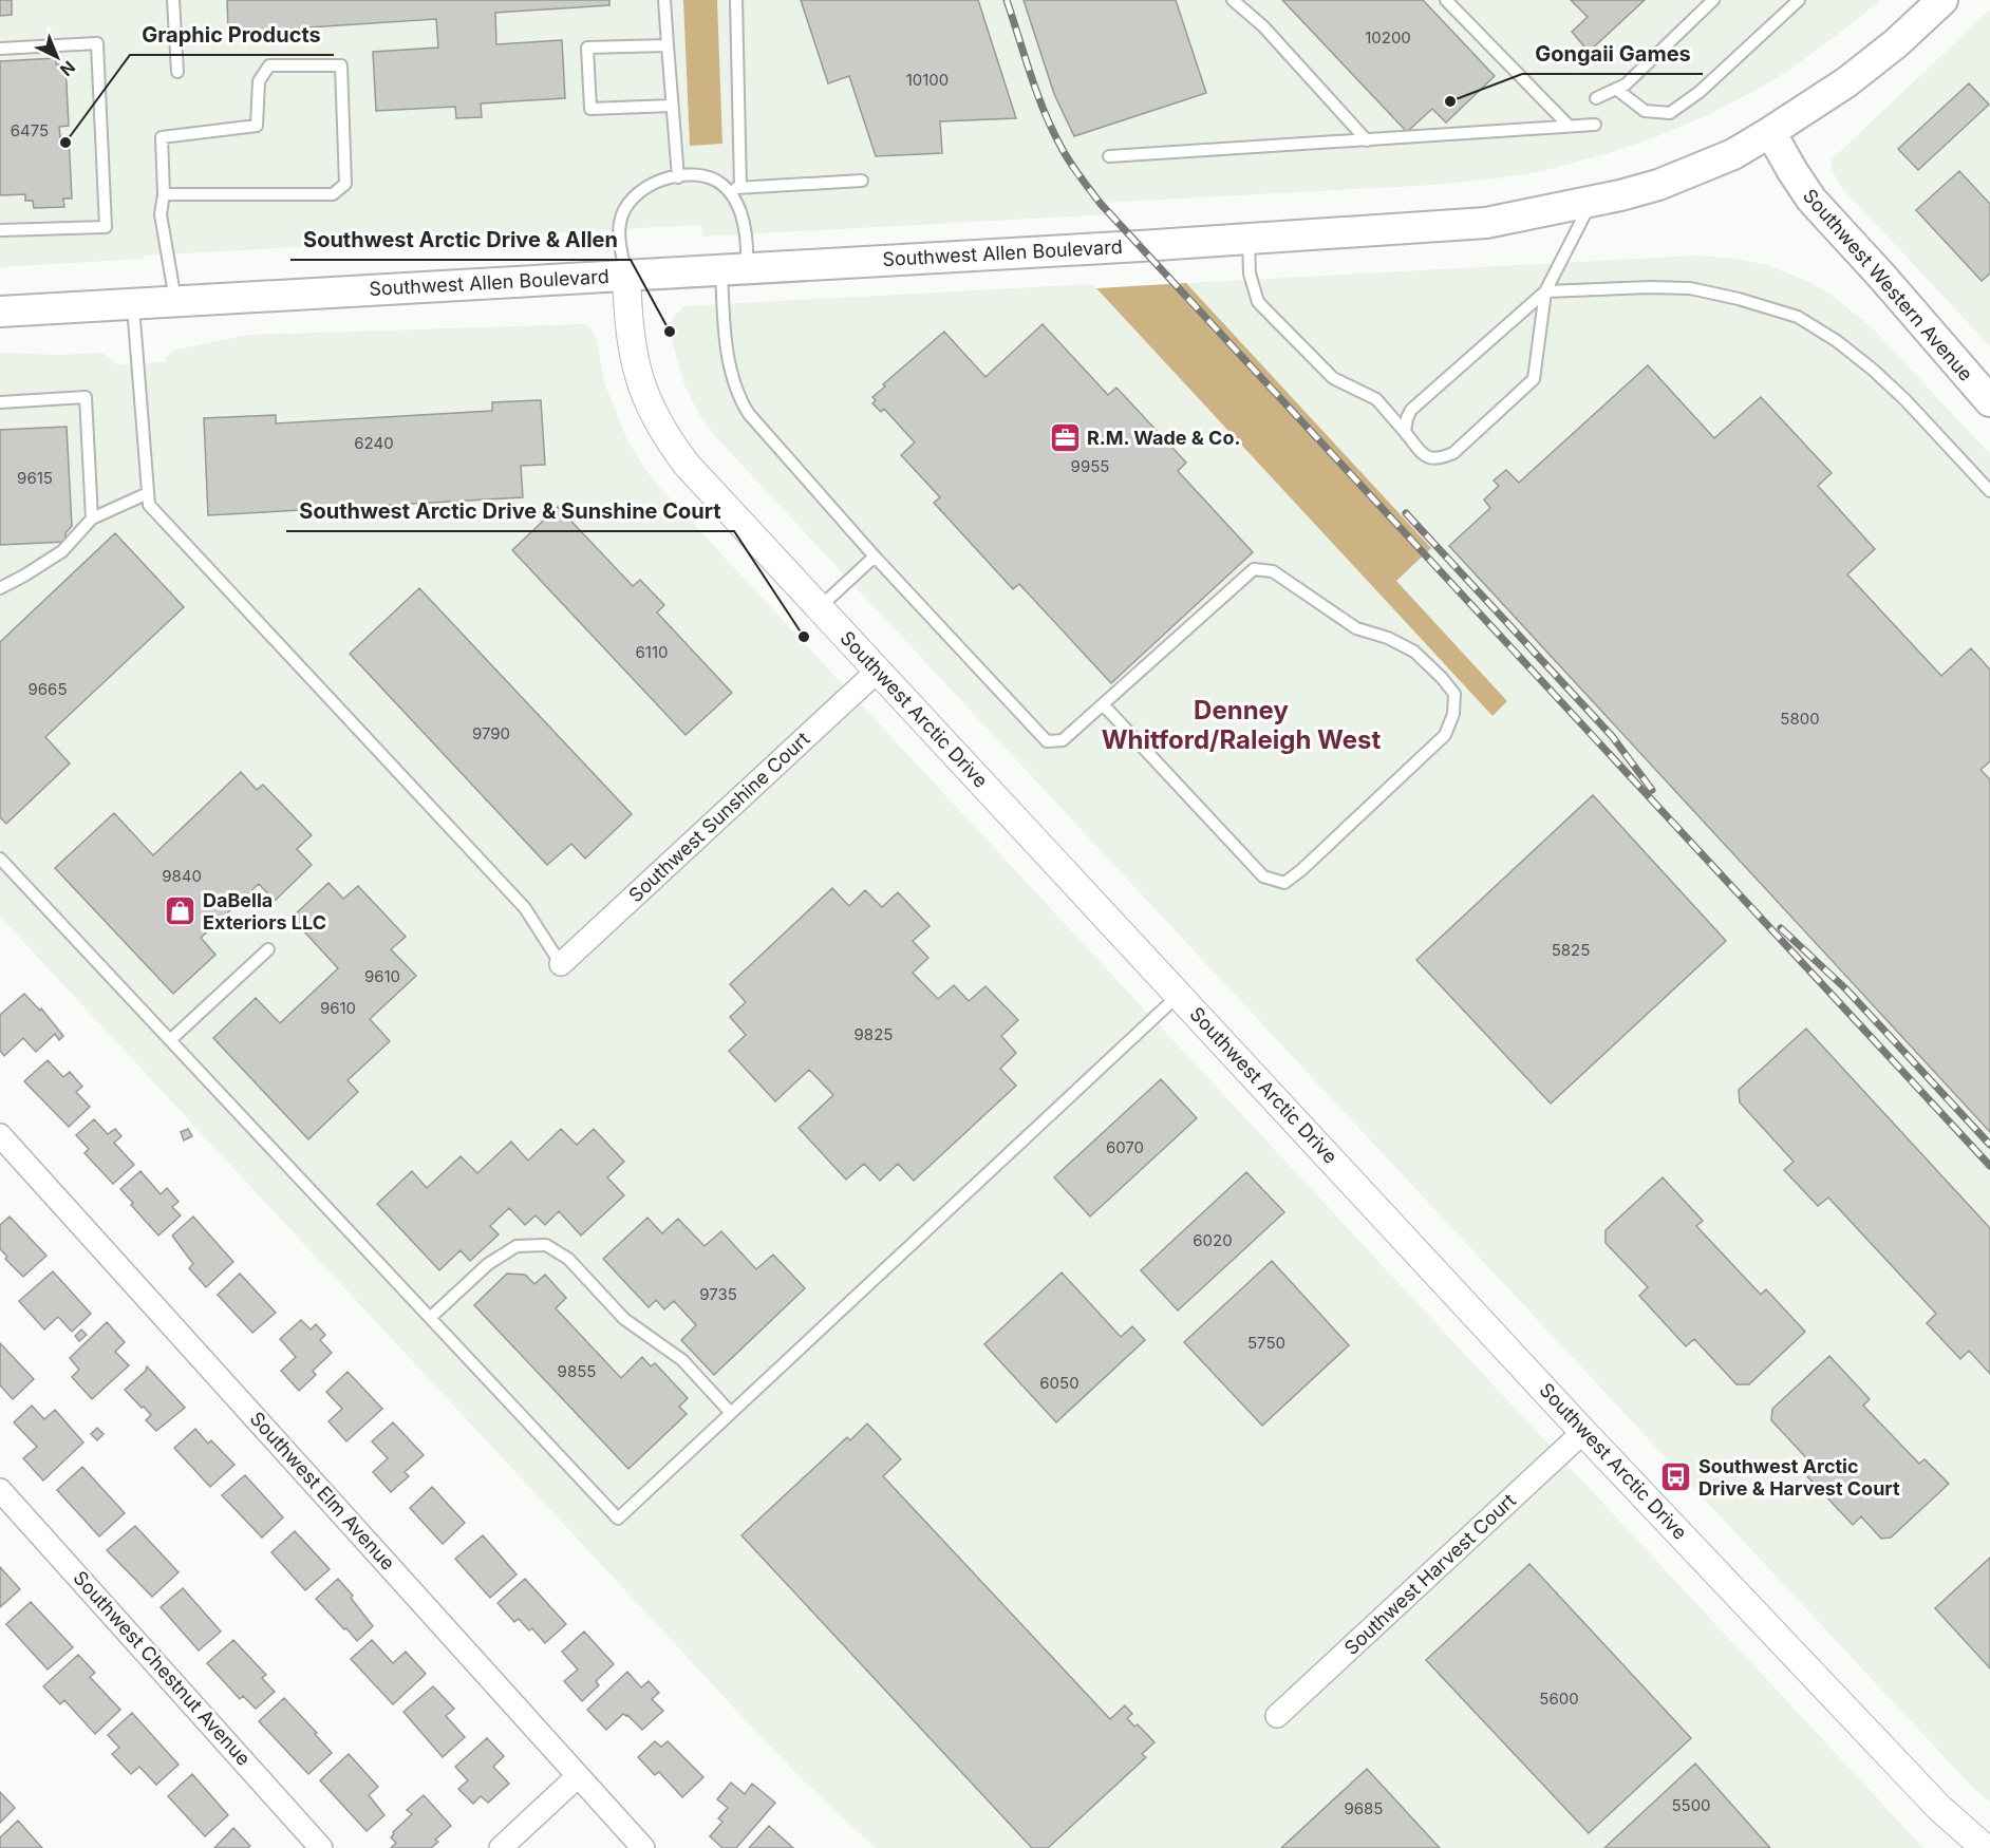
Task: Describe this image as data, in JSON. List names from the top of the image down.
{
  "streets": {
    "main road": ["Southwest Allen Boulevard", "Southwest Western Avenue"],
    "street": [
      "Southwest Arctic Drive",
      "Southwest Sunshine Court",
      "Southwest Elm Avenue",
      "Southwest Harvest Court",
      "Southwest Chestnut Avenue"
    ]
  },
  "crossings": [
    ["Southwest Allen Boulevard", "Southwest Western Avenue"],
    ["Southwest Allen Boulevard", "Southwest Arctic Drive"],
    ["Southwest Arctic Drive", "Southwest Sunshine Court"],
    ["Southwest Arctic Drive", "Southwest Harvest Court"]
  ],
  "districts": ["Denney Whitford/Raleigh West"],
  "places": {
    "other": [
      "Gongaii Games",
      "Graphic Products",
      "Southwest Arctic Drive & Allen",
      "Southwest Arctic Drive & Sunshine Court"
    ],
    "office": ["R.M. Wade & Co."],
    "shop": ["DaBella Exteriors LLC"],
    "bus stop": ["Southwest Arctic Drive & Harvest Court"]
  },
  "house_numbers": [
    "10200",
    "10100",
    "6475",
    "6240",
    "9955",
    "9615",
    "6110",
    "9665",
    "5800",
    "9790",
    "9840",
    "5825",
    "9610",
    "9610",
    "9825",
    "6070",
    "6020",
    "9735",
    "5750",
    "9855",
    "6050",
    "5600",
    "5500",
    "9685"
  ],
  "north": "bottom right"
}
